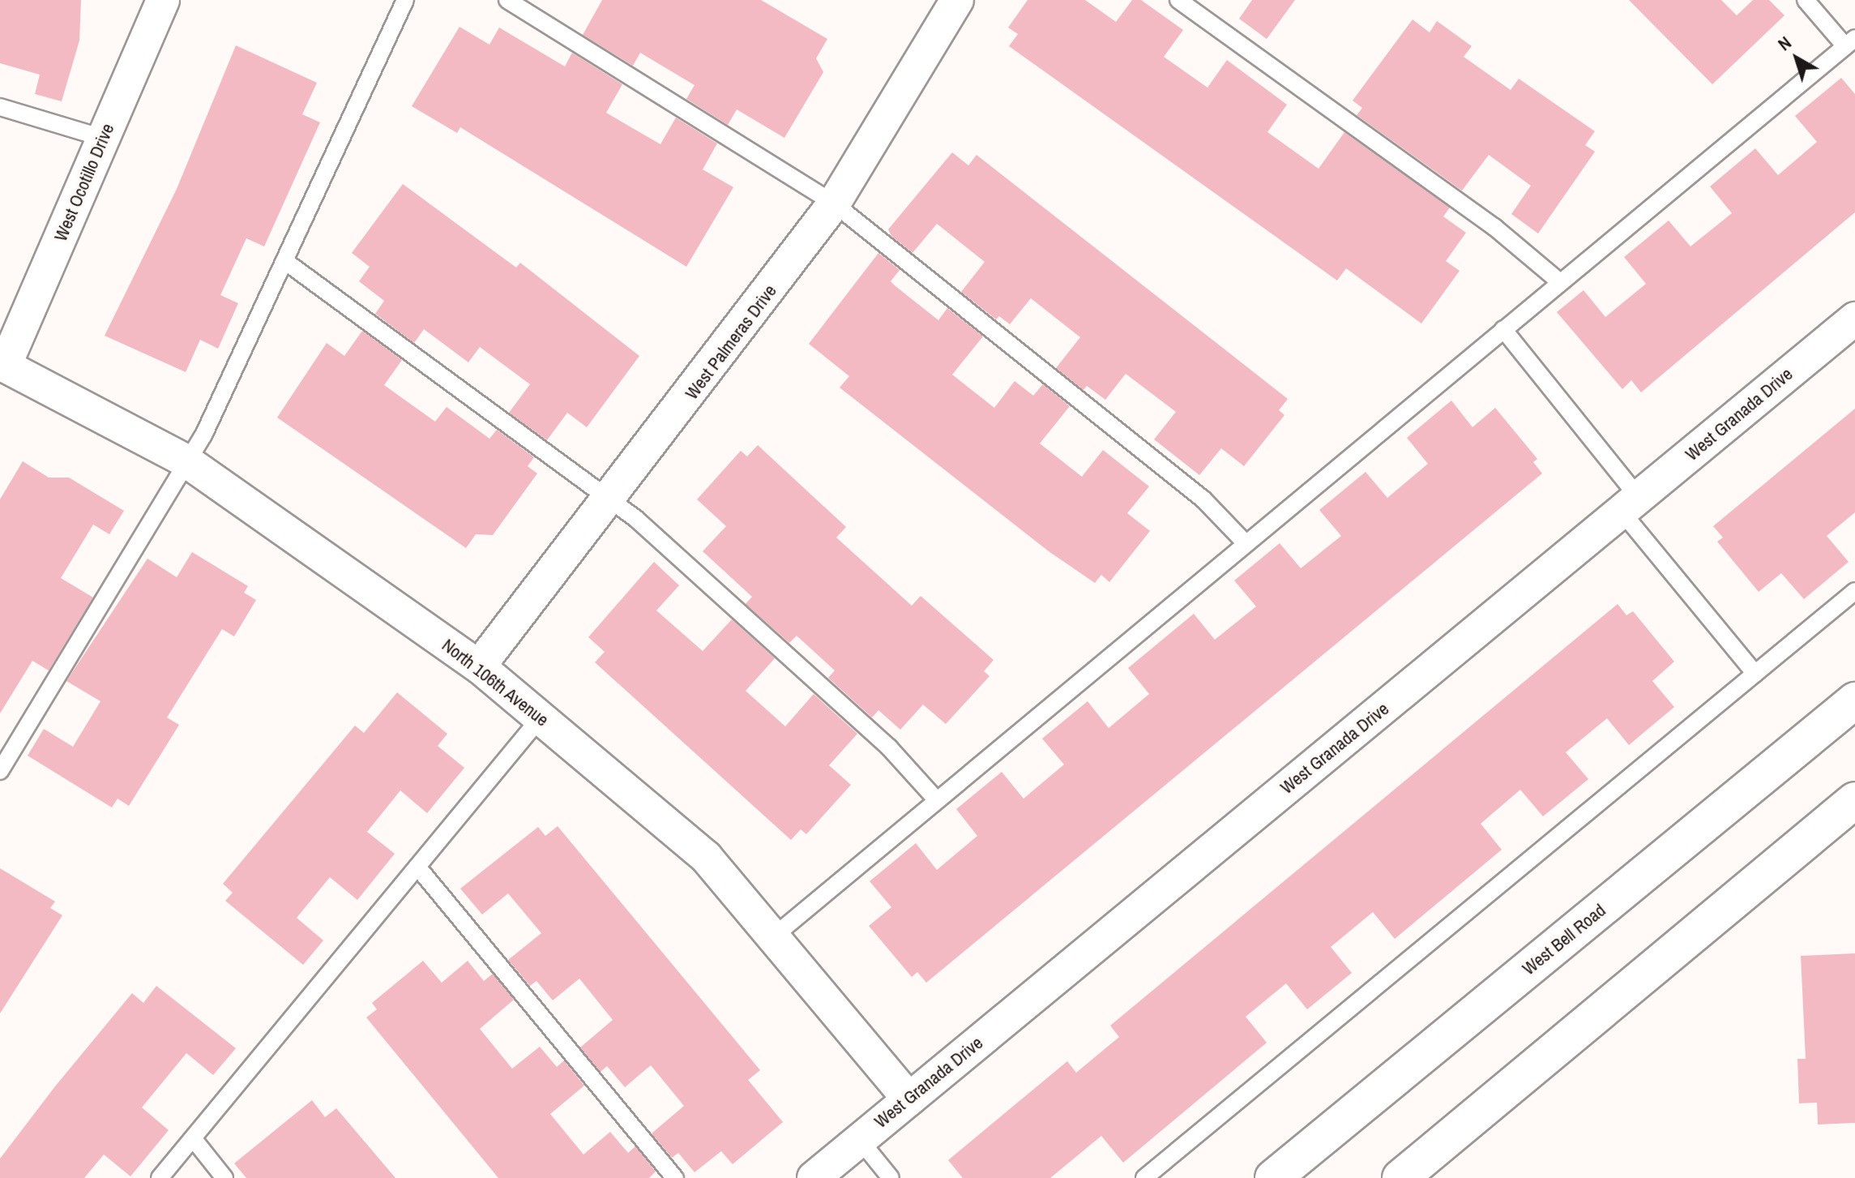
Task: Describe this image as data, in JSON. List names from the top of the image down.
{
  "streets": {
    "main road": ["West Bell Road"],
    "street": [
      "West Ocotillo Drive",
      "West Palmeras Drive",
      "West Granada Drive",
      "North 106th Avenue"
    ]
  },
  "crossings": [
    ["West Ocotillo Drive", "North 106th Avenue"],
    ["West Palmeras Drive", "North 106th Avenue"],
    ["West Granada Drive", "North 106th Avenue"]
  ],
  "north": "top left"
}
